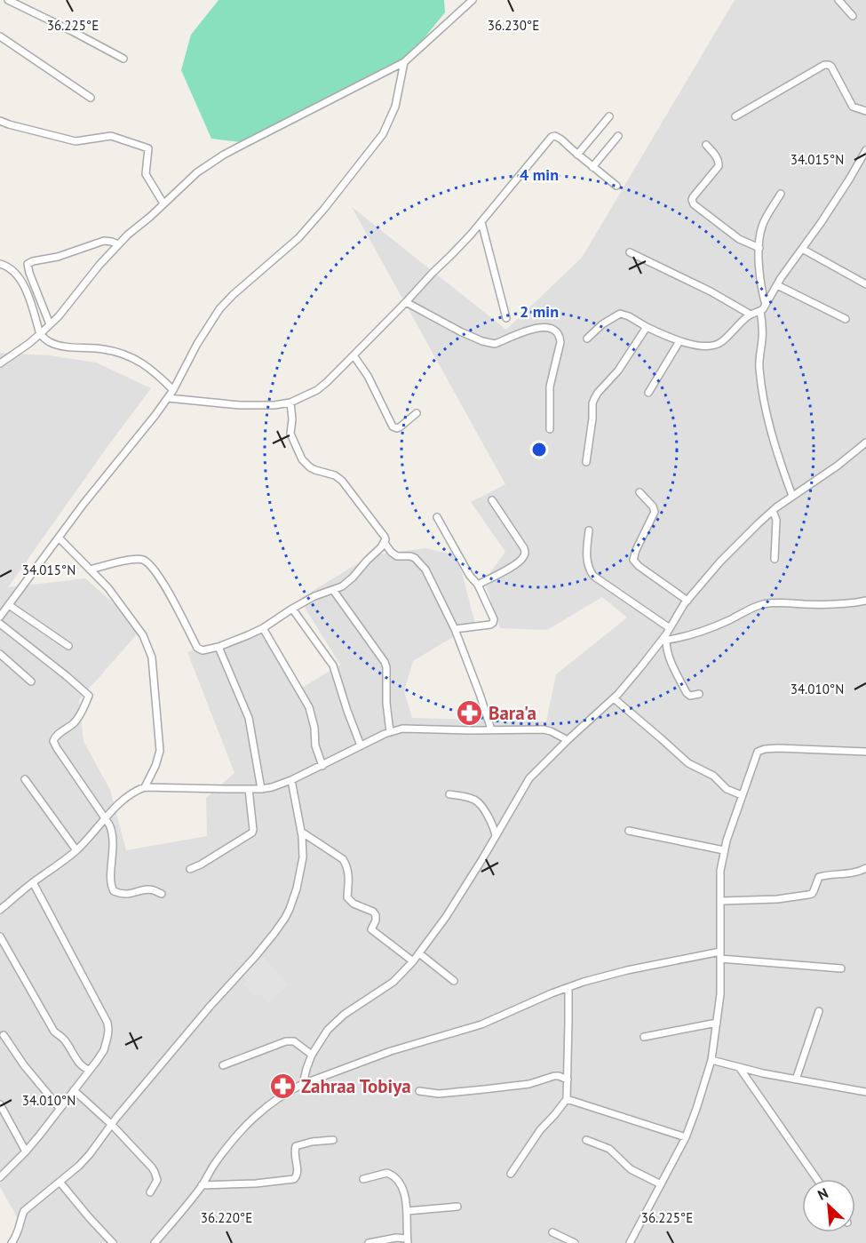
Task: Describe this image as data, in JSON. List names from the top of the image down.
{
  "places": {
    "pharmacy": ["Bara'a", "Zahraa Tobiya"]
  },
  "north": "top left",
  "coordinates": [
    "36.225°E",
    "36.230°E",
    "34.015°N",
    "34.010°N",
    "36.220°E"
  ],
  "rings": ["4 min", "2 min"]
}
